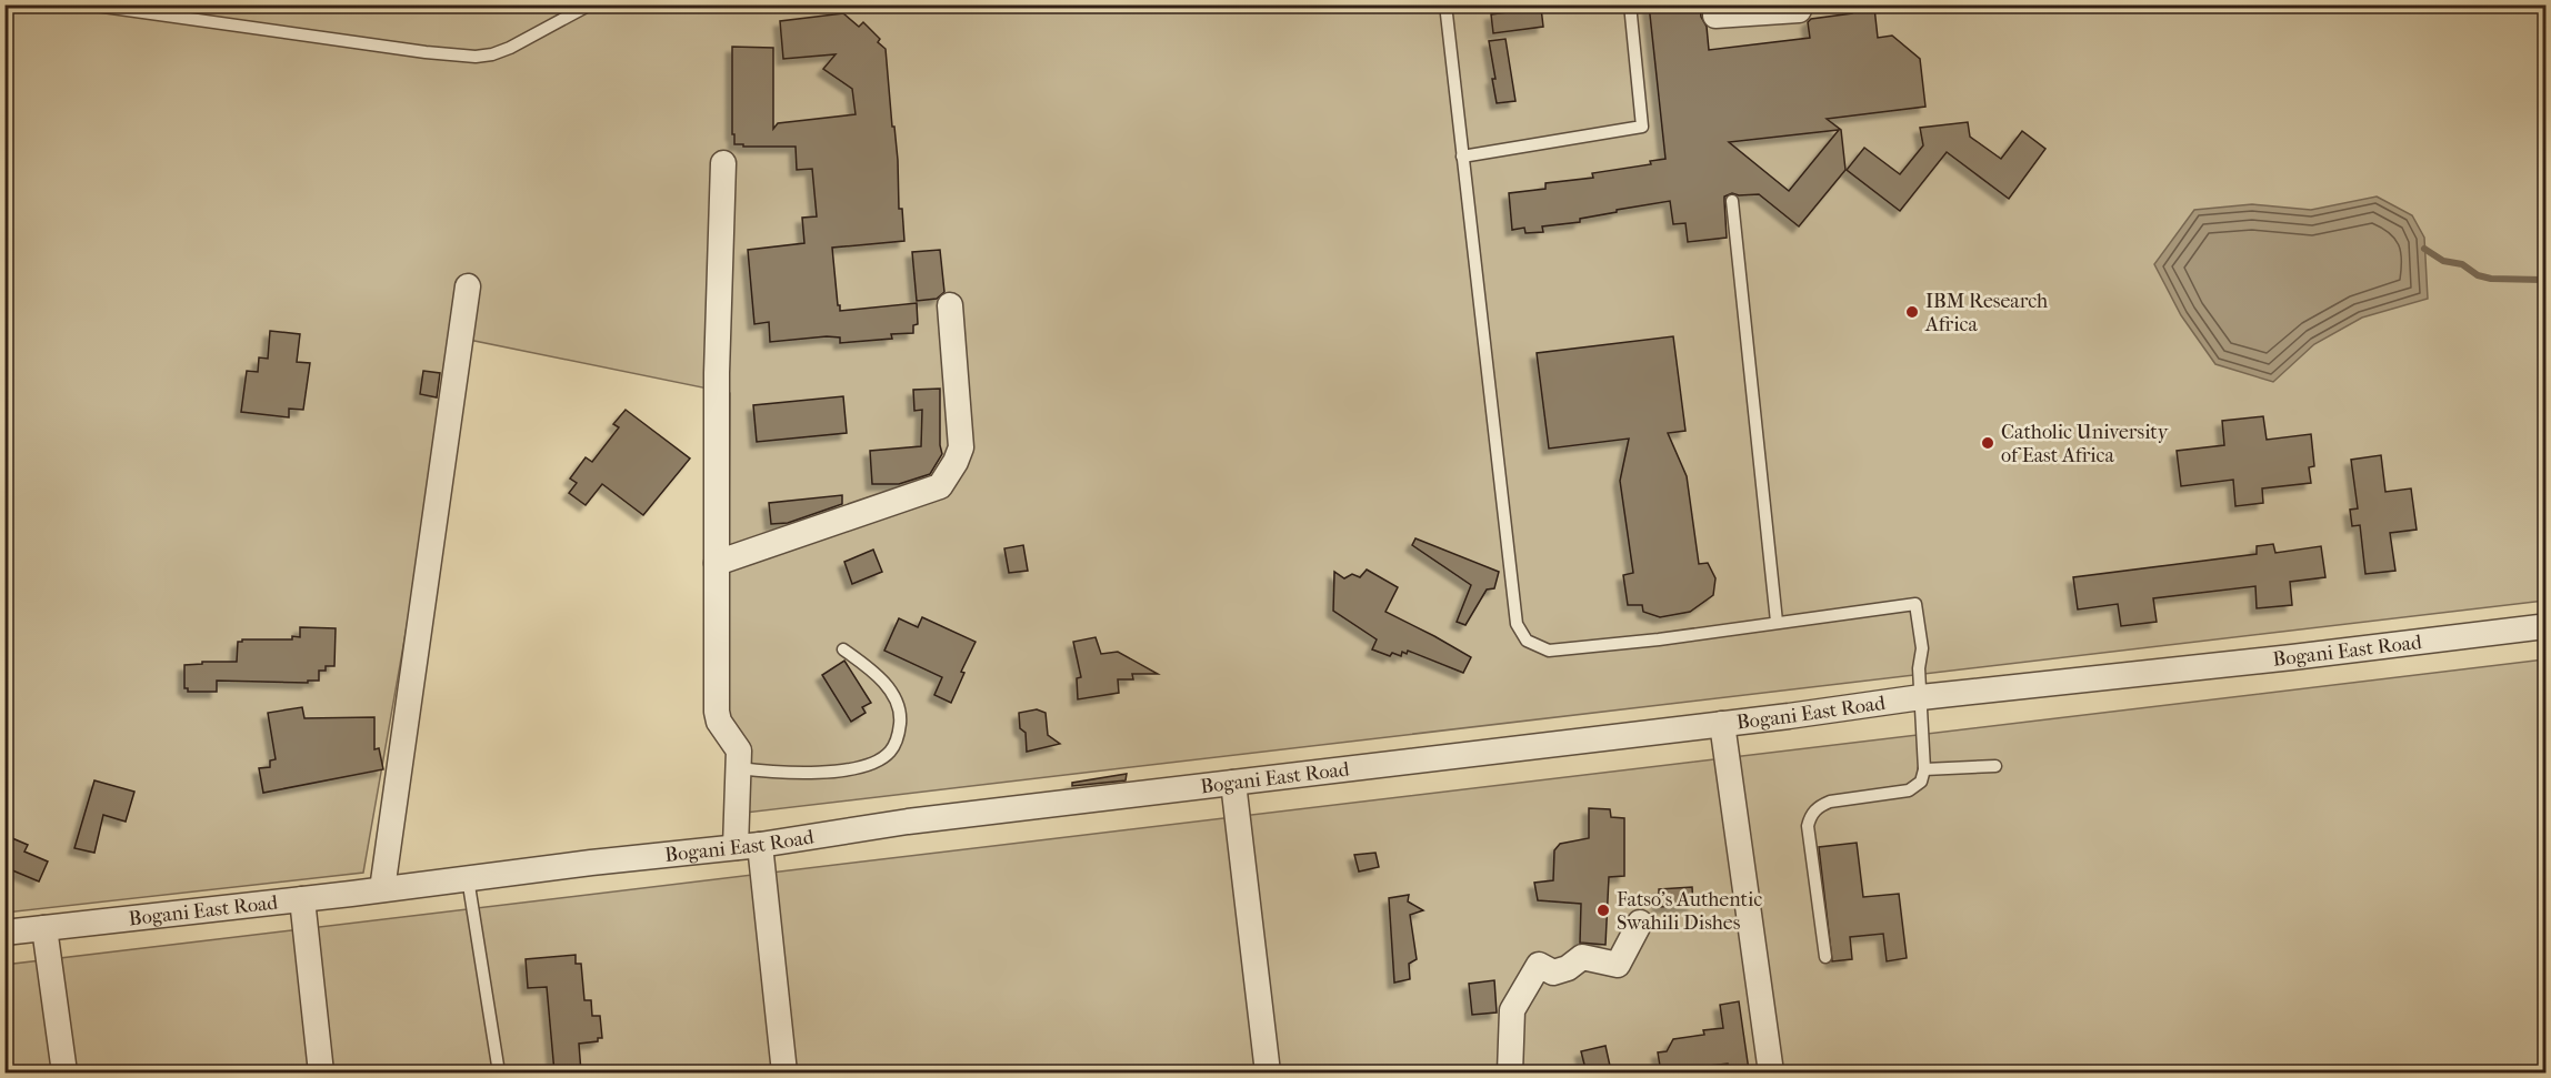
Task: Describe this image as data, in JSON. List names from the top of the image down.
{
  "streets": {
    "street": ["Bogani East Road"]
  },
  "places": ["IBM Research Africa", "Catholic University of East Africa", "Fatso's Authentic Swahili Dishes"]
}
